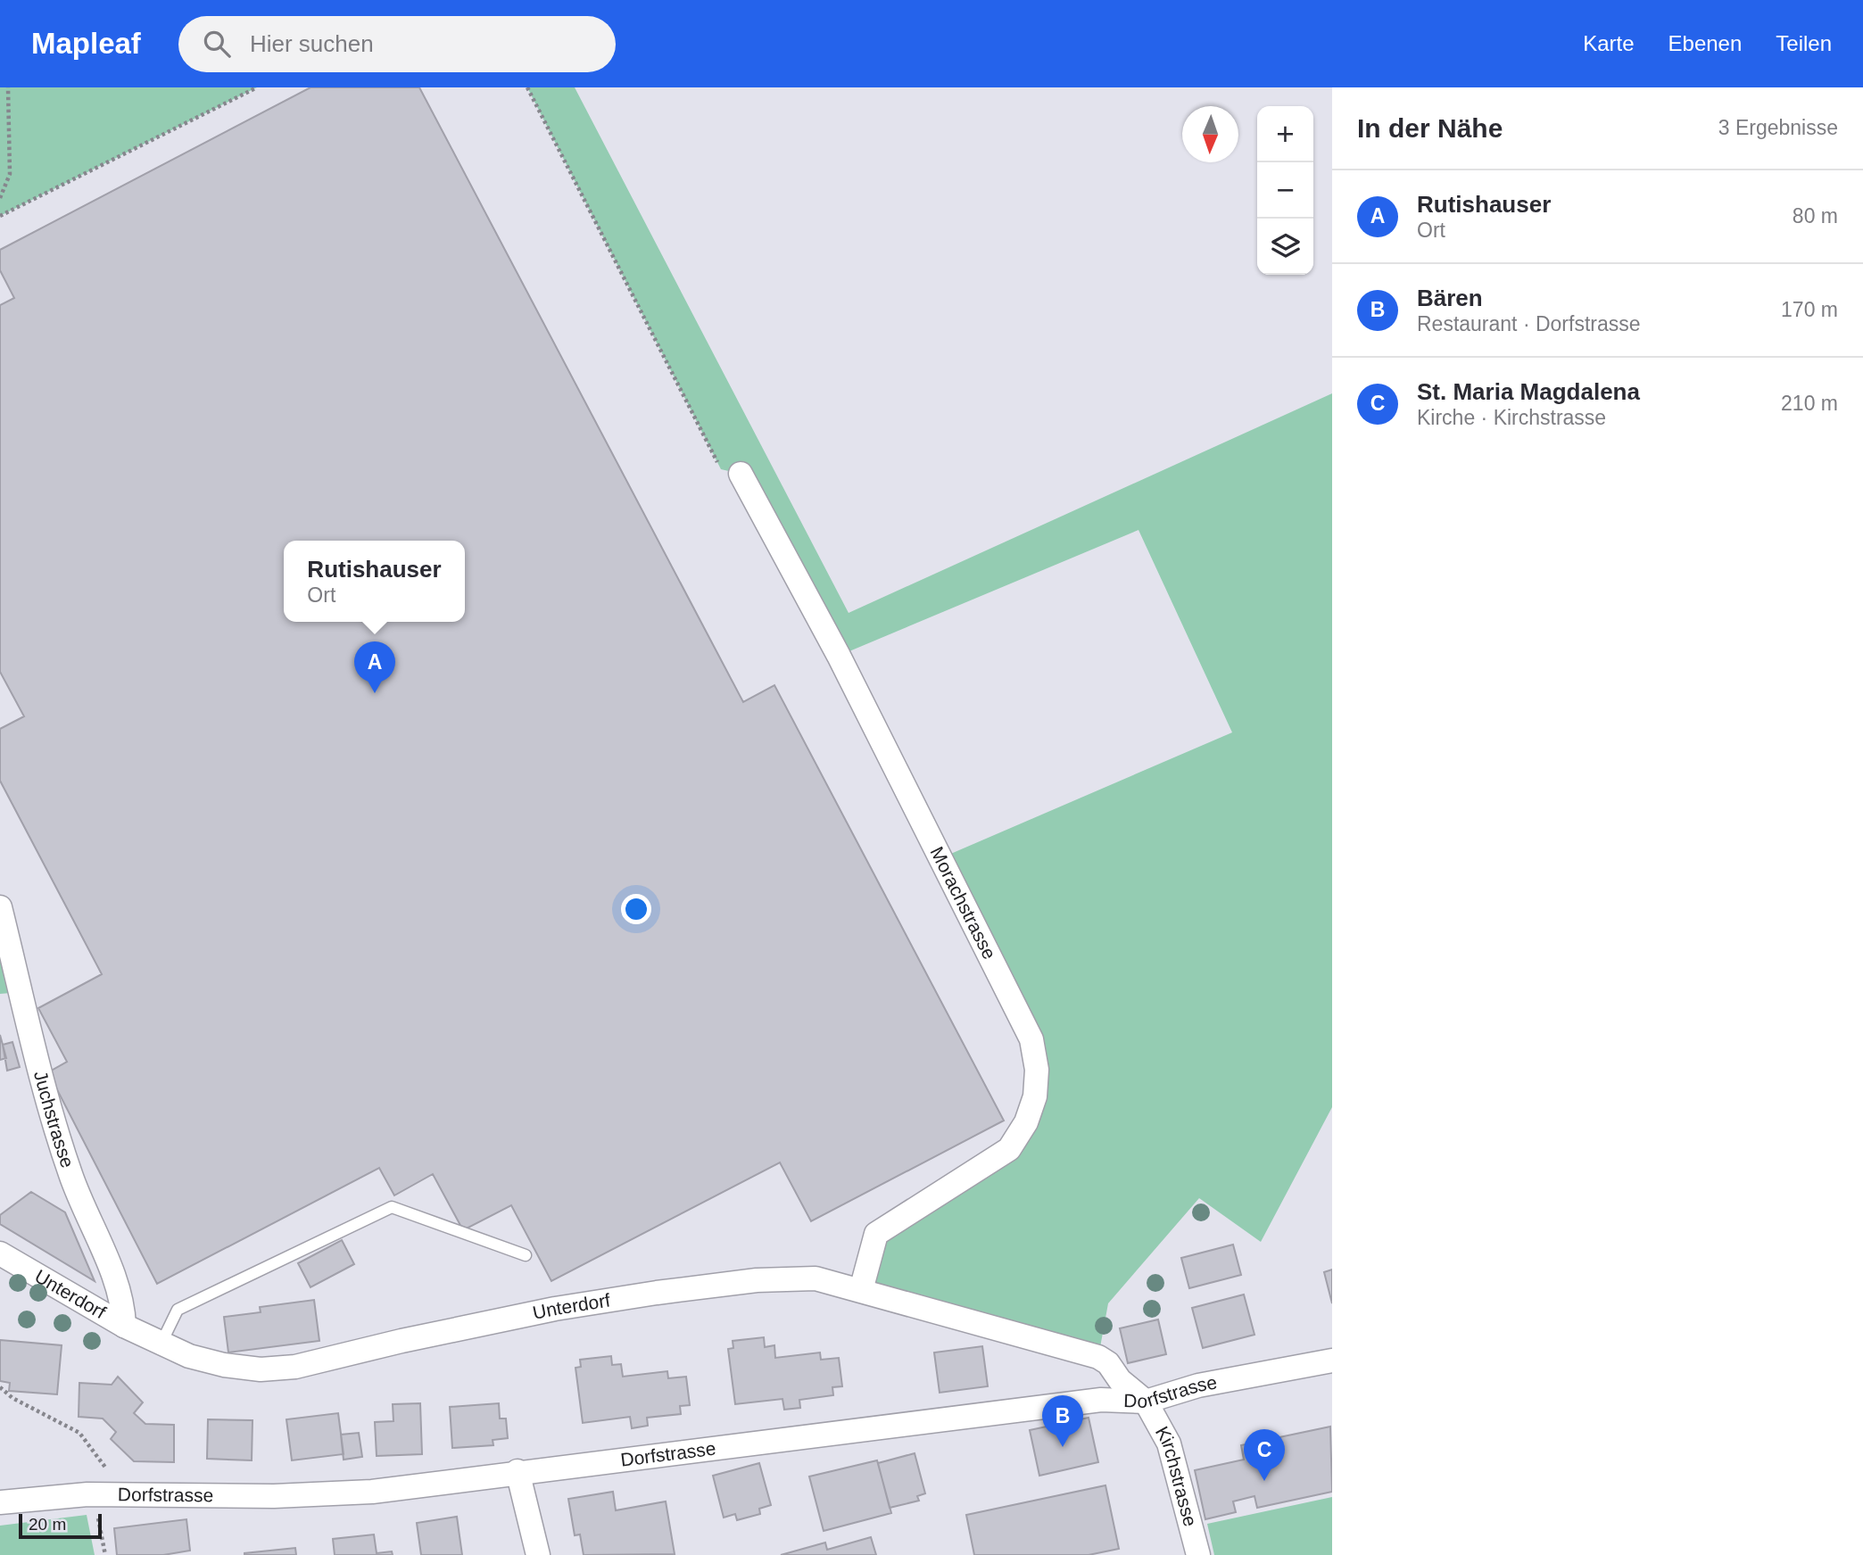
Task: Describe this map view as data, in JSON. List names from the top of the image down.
{
  "streets": {
    "street": [
      "Morachstrasse",
      "Juchstrasse",
      "Unterdorf",
      "Dorfstrasse",
      "Kirchstrasse"
    ]
  },
  "crossings": [
    ["Morachstrasse", "Unterdorf"],
    ["Juchstrasse", "Unterdorf"],
    ["Unterdorf", "Dorfstrasse"],
    ["Unterdorf", "Kirchstrasse"],
    ["Dorfstrasse", "Kirchstrasse"]
  ],
  "scale_bar": "20 m",
  "north": "bottom",
  "page": {
    "header": "Mapleaf",
    "search": "Hier suchen",
    "nav": ["Karte", "Ebenen", "Teilen"],
    "heading": ["In der Nähe", "3 Ergebnisse"],
    "map_buttons": ["+", "−"],
    "list": [
      {
        "mark": "A",
        "name": "Rutishauser",
        "note": "Ort",
        "value": "80 m"
      },
      {
        "mark": "B",
        "name": "Bären",
        "note": "Restaurant · Dorfstrasse",
        "value": "170 m"
      },
      {
        "mark": "C",
        "name": "St. Maria Magdalena",
        "note": "Kirche · Kirchstrasse",
        "value": "210 m"
      }
    ],
    "popup": ["Rutishauser", "Ort"],
    "pins": ["A", "B", "C"],
    "scale": "20 m"
  }
}
